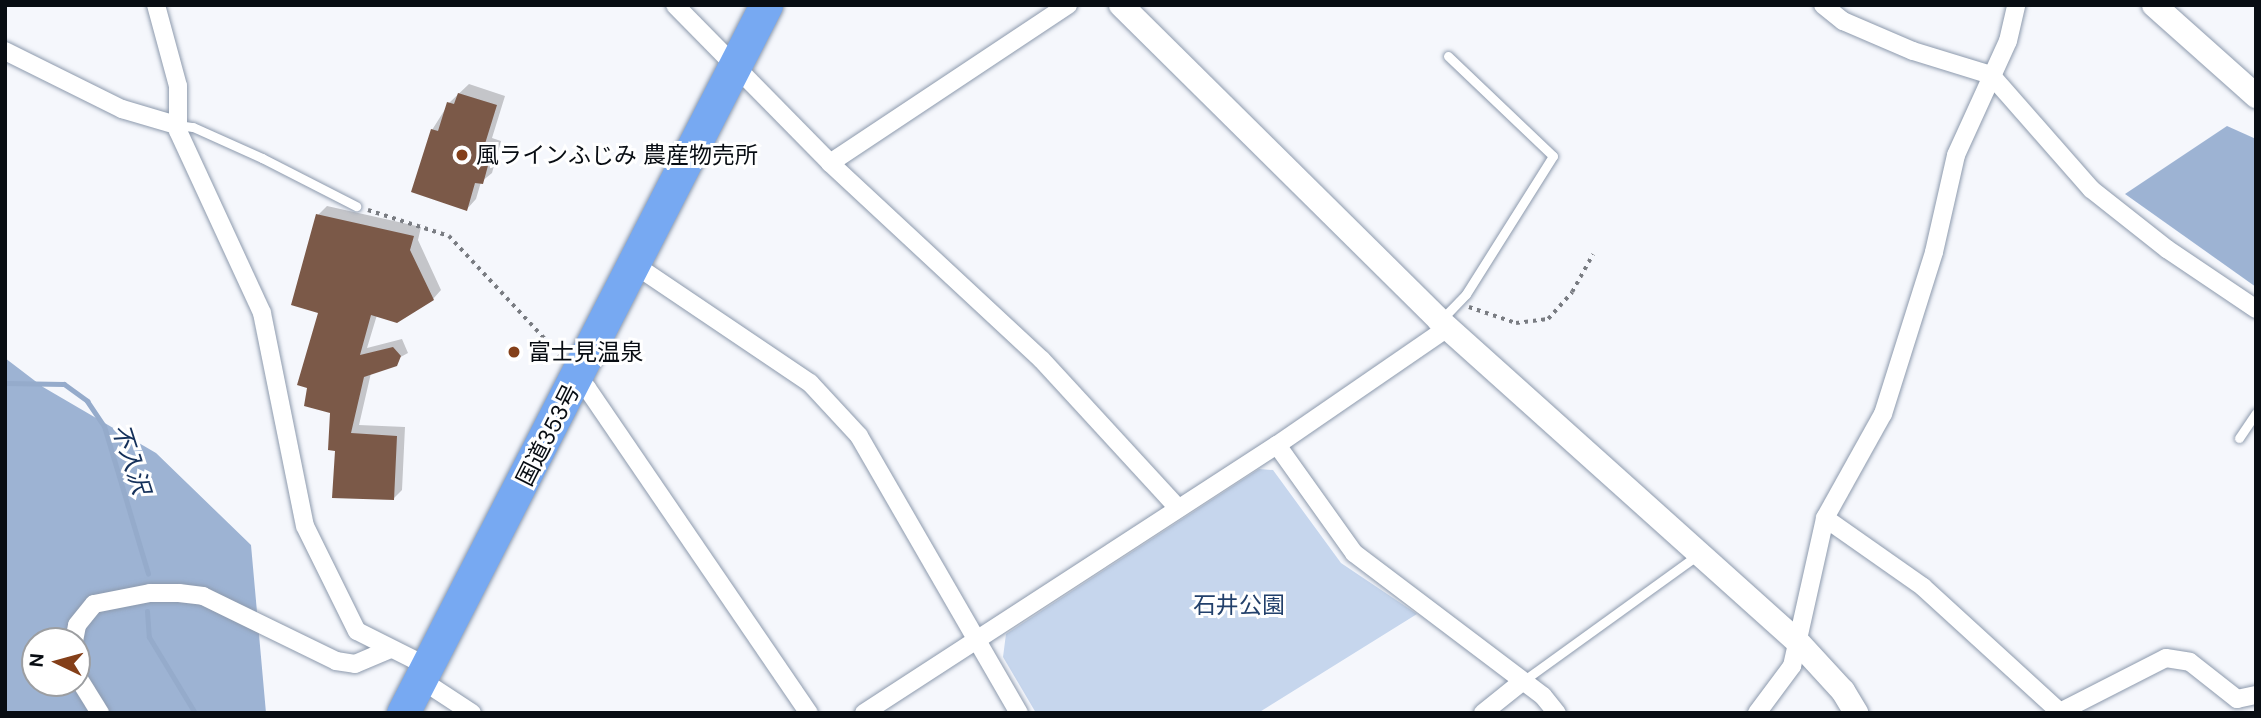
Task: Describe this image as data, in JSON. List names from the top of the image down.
{
  "streets": {
    "highway": ["国道353号"]
  },
  "water": ["不入沢"],
  "parks": ["石井公園"],
  "places": ["風ラインふじみ 農産物売所", "富士見温泉"],
  "north": "left"
}
